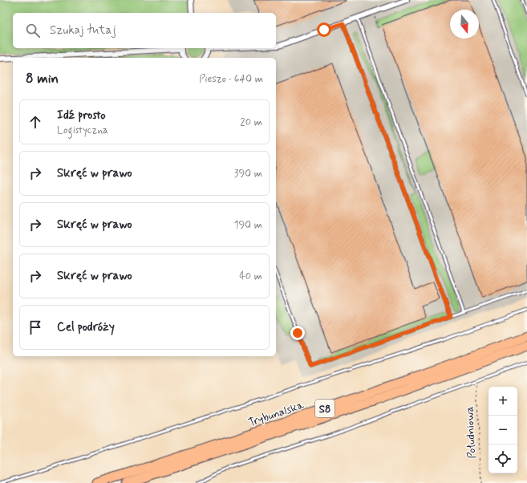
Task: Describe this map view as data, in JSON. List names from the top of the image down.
{
  "streets": {
    "highway": ["S8", "Trybunalska"],
    "path": ["Południowa"]
  },
  "north": "bottom",
  "page": {
    "search": "Szukaj tutaj",
    "heading": ["8 min", "Pieszo · 640 m"],
    "list": [
      ["Idź prosto", "Logistyczna", "20 m"],
      ["Skręć w prawo", "390 m"],
      ["Skręć w prawo", "190 m"],
      ["Skręć w prawo", "40 m"],
      "Cel podróży"
    ],
    "map_buttons": ["+", "−"]
  }
}
